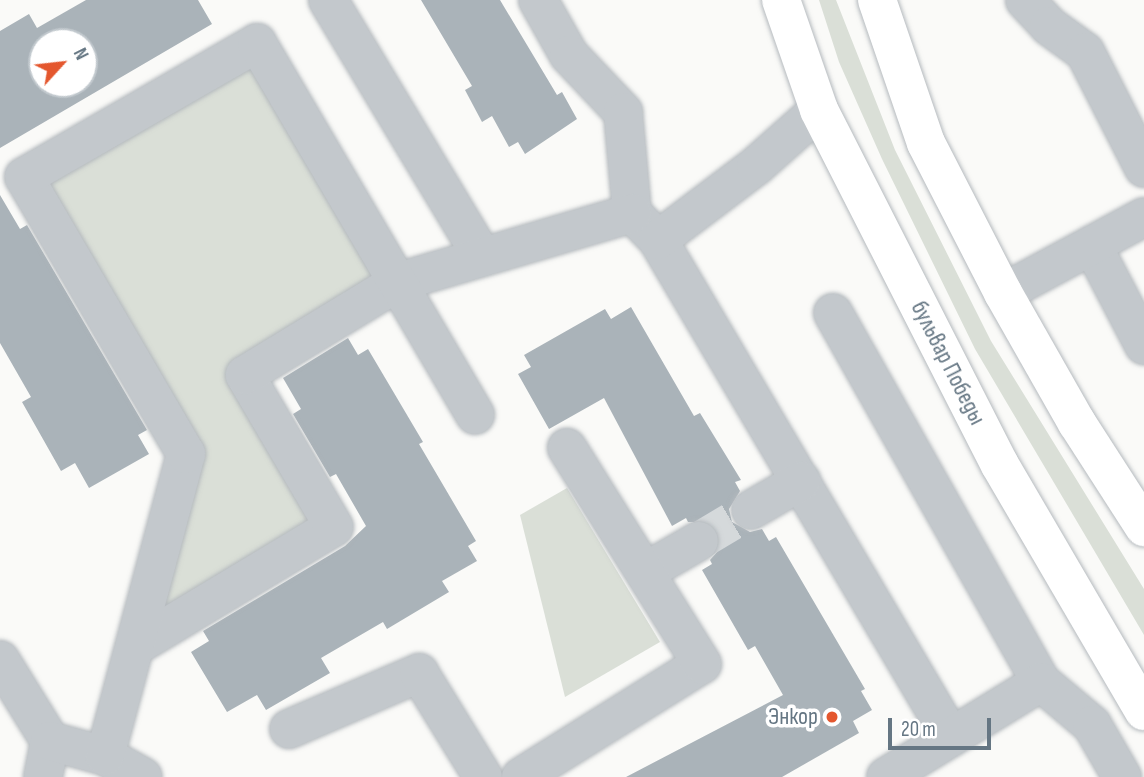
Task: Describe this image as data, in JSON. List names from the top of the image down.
{
  "streets": {
    "main road": ["бульвар Победы"]
  },
  "places": ["Энкор"],
  "scale_bar": "20 m",
  "north": "top right"
}
